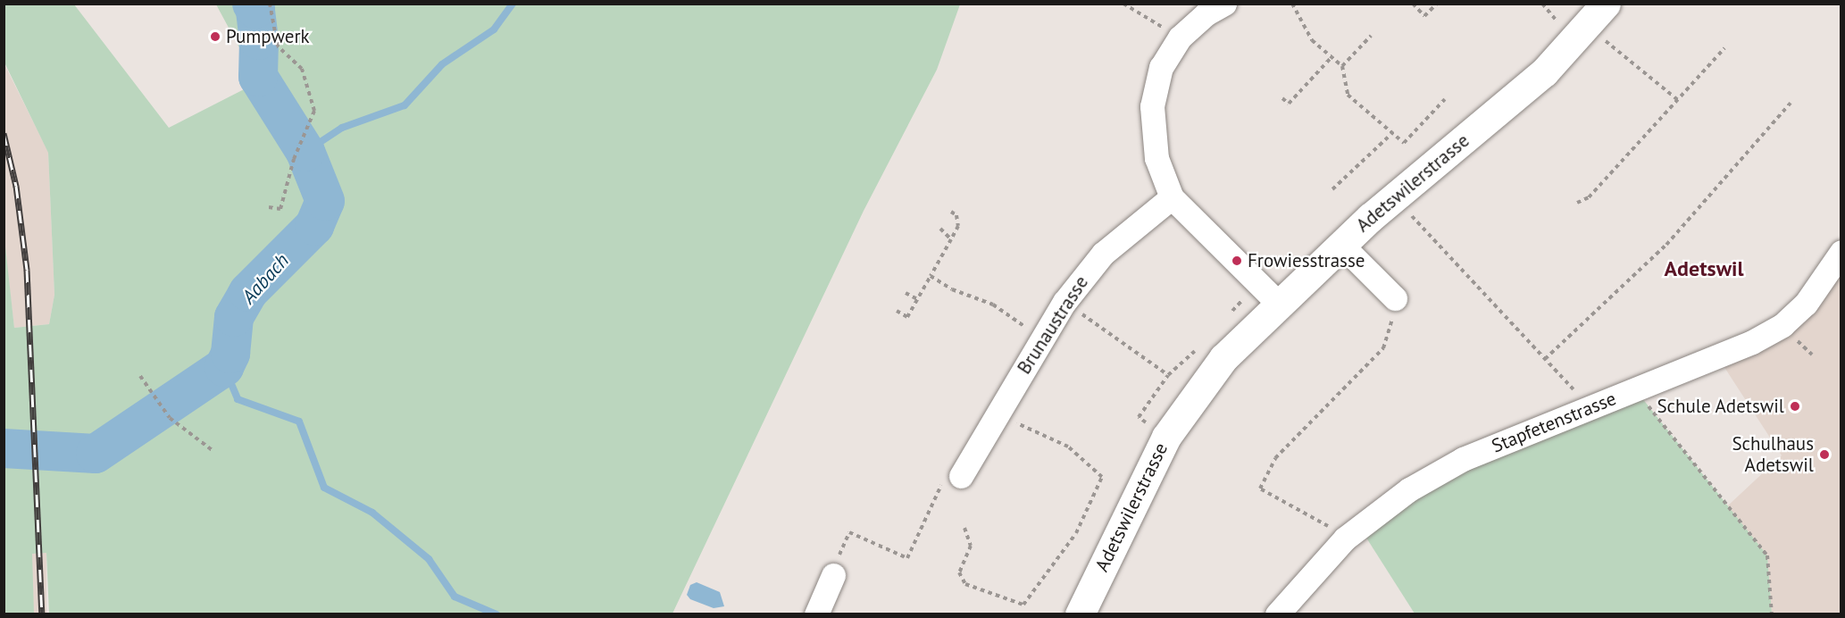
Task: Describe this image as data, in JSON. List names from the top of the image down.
{
  "streets": {
    "street": ["Adetswilerstrasse", "Brunaustrasse", "Stapfetenstrasse"]
  },
  "districts": ["Adetswil"],
  "water": ["Aabach"],
  "places": [
    "Pumpwerk",
    "Frowiesstrasse",
    "Schule Adetswil",
    "Schulhaus Adetswil"
  ]
}
